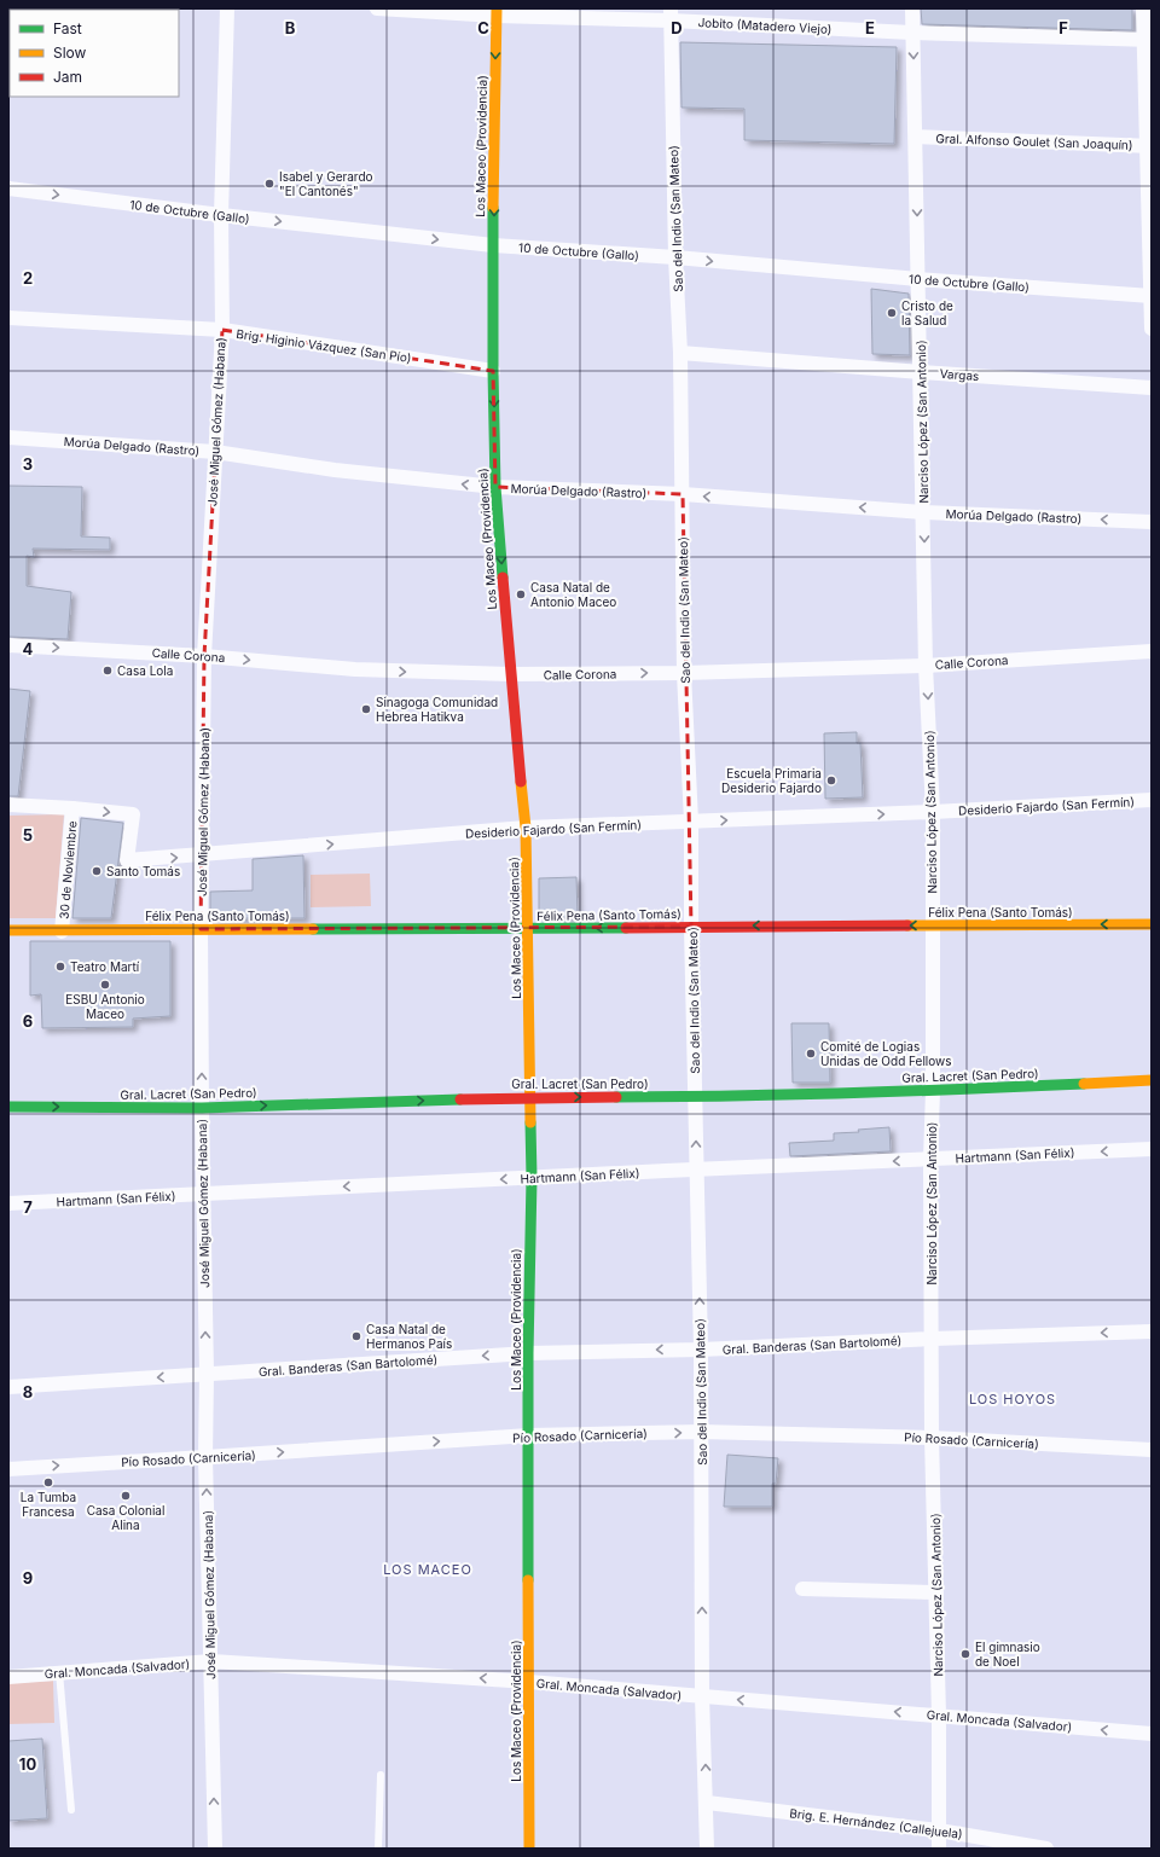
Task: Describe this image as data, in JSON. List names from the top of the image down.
{
  "streets": {
    "street": [
      "Jobito (Matadero Viejo)",
      "Gral. Alfonso Goulet (San Joaquín)",
      "Los Maceo (Providencia)",
      "10 de Octubre (Gallo)",
      "Sao del Indio (San Mateo)",
      "Brig. Higinio Vázquez (San Pío)",
      "Vargas",
      "José Miguel Gómez (Habana)",
      "Narciso López (San Antonio)",
      "Morúa Delgado (Rastro)",
      "Calle Corona",
      "Desiderio Fajardo (San Fermín)",
      "30 de Noviembre",
      "Félix Pena (Santo Tomás)",
      "Gral. Lacret (San Pedro)",
      "Hartmann (San Félix)",
      "Gral. Banderas (San Bartolomé)",
      "Pío Rosado (Carnicería)",
      "Gral. Moncada (Salvador)",
      "Brig. E. Hernández (Callejuela)"
    ]
  },
  "crossings": [
    ["Jobito (Matadero Viejo)", "Los Maceo (Providencia)"],
    ["Jobito (Matadero Viejo)", "Sao del Indio (San Mateo)"],
    ["Jobito (Matadero Viejo)", "Narciso López (San Antonio)"],
    ["Gral. Alfonso Goulet (San Joaquín)", "Narciso López (San Antonio)"],
    ["Los Maceo (Providencia)", "10 de Octubre (Gallo)"],
    ["Los Maceo (Providencia)", "Brig. Higinio Vázquez (San Pío)"],
    ["Los Maceo (Providencia)", "Morúa Delgado (Rastro)"],
    ["Los Maceo (Providencia)", "Calle Corona"],
    ["Los Maceo (Providencia)", "Desiderio Fajardo (San Fermín)"],
    ["Los Maceo (Providencia)", "Félix Pena (Santo Tomás)"],
    ["Los Maceo (Providencia)", "Gral. Lacret (San Pedro)"],
    ["Los Maceo (Providencia)", "Hartmann (San Félix)"],
    ["Los Maceo (Providencia)", "Gral. Banderas (San Bartolomé)"],
    ["Los Maceo (Providencia)", "Pío Rosado (Carnicería)"],
    ["Los Maceo (Providencia)", "Gral. Moncada (Salvador)"],
    ["10 de Octubre (Gallo)", "Sao del Indio (San Mateo)"],
    ["10 de Octubre (Gallo)", "José Miguel Gómez (Habana)"],
    ["10 de Octubre (Gallo)", "Narciso López (San Antonio)"],
    ["Sao del Indio (San Mateo)", "Vargas"],
    ["Sao del Indio (San Mateo)", "Morúa Delgado (Rastro)"],
    ["Sao del Indio (San Mateo)", "Calle Corona"],
    ["Sao del Indio (San Mateo)", "Desiderio Fajardo (San Fermín)"],
    ["Sao del Indio (San Mateo)", "Félix Pena (Santo Tomás)"],
    ["Sao del Indio (San Mateo)", "Gral. Lacret (San Pedro)"],
    ["Sao del Indio (San Mateo)", "Hartmann (San Félix)"],
    ["Sao del Indio (San Mateo)", "Gral. Banderas (San Bartolomé)"],
    ["Sao del Indio (San Mateo)", "Pío Rosado (Carnicería)"],
    ["Sao del Indio (San Mateo)", "Gral. Moncada (Salvador)"],
    ["Sao del Indio (San Mateo)", "Brig. E. Hernández (Callejuela)"],
    ["Brig. Higinio Vázquez (San Pío)", "José Miguel Gómez (Habana)"],
    ["Vargas", "Narciso López (San Antonio)"],
    ["José Miguel Gómez (Habana)", "Morúa Delgado (Rastro)"],
    ["José Miguel Gómez (Habana)", "Calle Corona"],
    ["José Miguel Gómez (Habana)", "Desiderio Fajardo (San Fermín)"],
    ["José Miguel Gómez (Habana)", "Félix Pena (Santo Tomás)"],
    ["José Miguel Gómez (Habana)", "Gral. Lacret (San Pedro)"],
    ["José Miguel Gómez (Habana)", "Hartmann (San Félix)"],
    ["José Miguel Gómez (Habana)", "Gral. Banderas (San Bartolomé)"],
    ["José Miguel Gómez (Habana)", "Pío Rosado (Carnicería)"],
    ["José Miguel Gómez (Habana)", "Gral. Moncada (Salvador)"],
    ["Narciso López (San Antonio)", "Morúa Delgado (Rastro)"],
    ["Narciso López (San Antonio)", "Calle Corona"],
    ["Narciso López (San Antonio)", "Desiderio Fajardo (San Fermín)"],
    ["Narciso López (San Antonio)", "Félix Pena (Santo Tomás)"],
    ["Narciso López (San Antonio)", "Gral. Lacret (San Pedro)"],
    ["Narciso López (San Antonio)", "Hartmann (San Félix)"],
    ["Narciso López (San Antonio)", "Gral. Banderas (San Bartolomé)"],
    ["Narciso López (San Antonio)", "Pío Rosado (Carnicería)"],
    ["Narciso López (San Antonio)", "Gral. Moncada (Salvador)"],
    ["Narciso López (San Antonio)", "Brig. E. Hernández (Callejuela)"],
    ["Desiderio Fajardo (San Fermín)", "30 de Noviembre"],
    ["30 de Noviembre", "Félix Pena (Santo Tomás)"]
  ],
  "one_way": [
    "10 de Octubre (Gallo)",
    "José Miguel Gómez (Habana)",
    "Morúa Delgado (Rastro)",
    "Calle Corona",
    "Desiderio Fajardo (San Fermín)",
    "Félix Pena (Santo Tomás)",
    "Gral. Lacret (San Pedro)",
    "Hartmann (San Félix)",
    "Gral. Banderas (San Bartolomé)",
    "Pío Rosado (Carnicería)",
    "Gral. Moncada (Salvador)"
  ],
  "districts": ["LOS HOYOS", "LOS MACEO"],
  "places": [
    "Isabel y Gerardo \"El Cantonés\"",
    "Cristo de la Salud",
    "Casa Natal de Antonio Maceo",
    "Casa Lola",
    "Sinagoga Comunidad Hebrea Hatikva",
    "Escuela Primaria Desiderio Fajardo",
    "Santo Tomás",
    "Teatro Martí",
    "ESBU Antonio Maceo",
    "Comité de Logias Unidas de Odd Fellows",
    "Casa Natal de Hermanos País",
    "La Tumba Francesa",
    "Casa Colonial Alina",
    "El gimnasio de Noel"
  ],
  "legend": ["Fast", "Slow", "Jam"],
  "grid": {
    "columns": [
      "B",
      "C",
      "D",
      "E",
      "F"
    ],
    "rows": [
      "2",
      "3",
      "4",
      "5",
      "6",
      "7",
      "8",
      "9",
      "10"
    ]
  }
}
